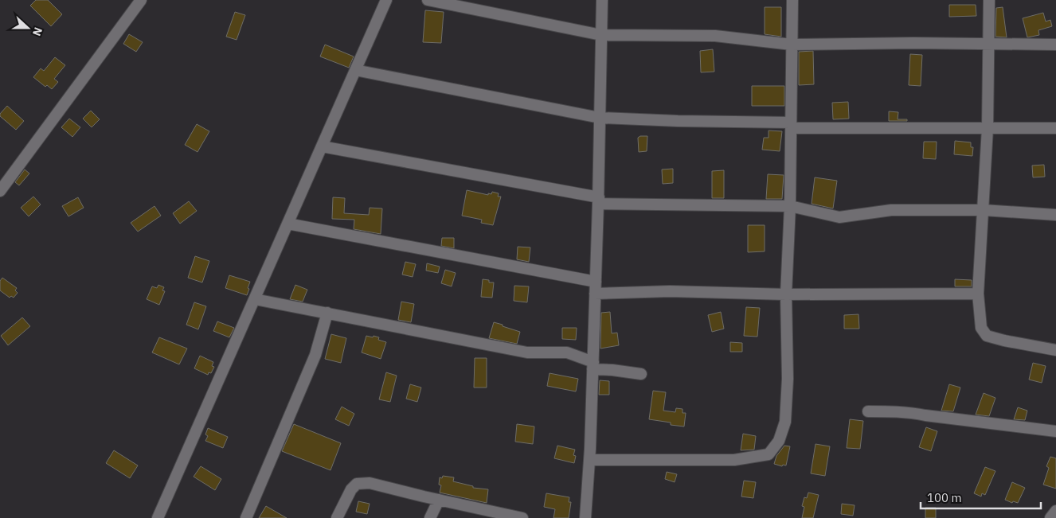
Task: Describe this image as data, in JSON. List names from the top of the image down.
{
  "scale_bar": "100 m",
  "north": "right"
}
